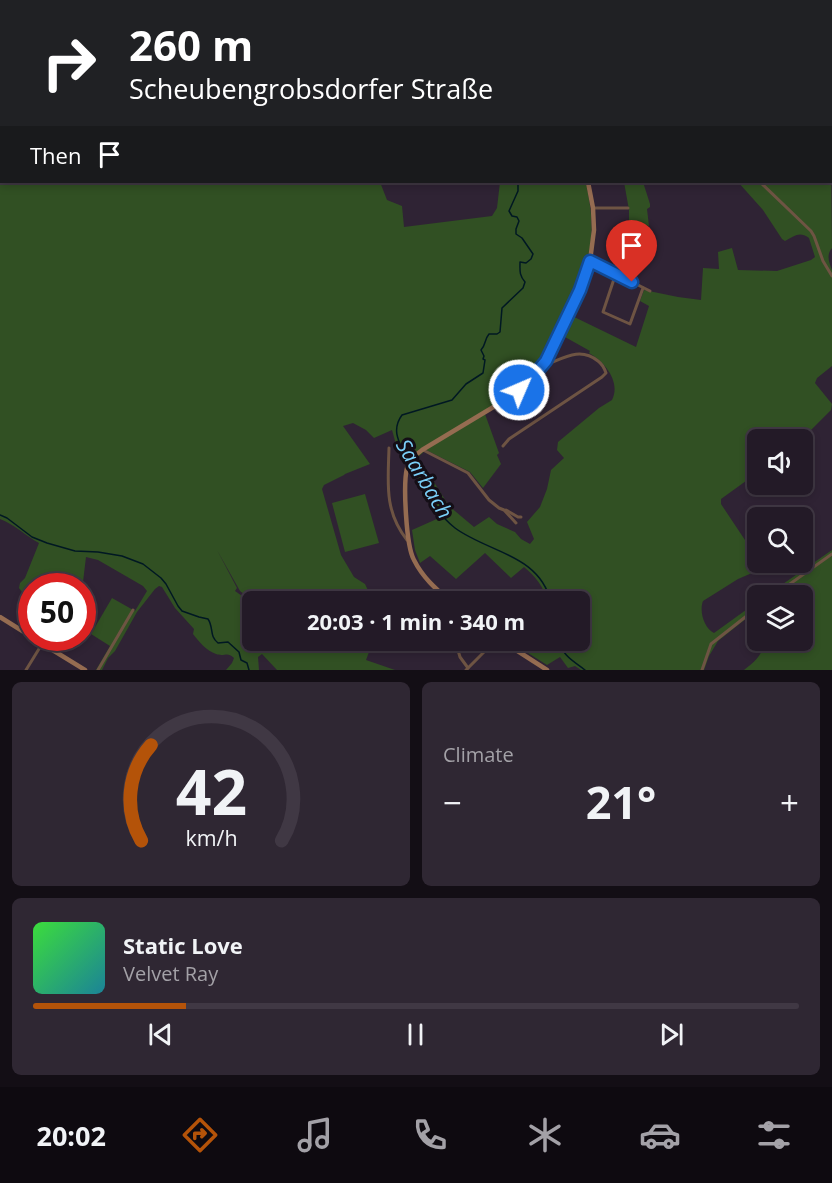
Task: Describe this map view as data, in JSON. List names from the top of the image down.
{
  "water": ["Saarbach"],
  "page": {
    "turn": ["260 m", "Scheubengrobsdorfer Straße"],
    "then": "Then",
    "limit": "50",
    "trip": "20:03 · 1 min · 340 m",
    "tile": "Climate",
    "heat": ["−", "21°", "+"],
    "song": ["Static Love", "Velvet Ray"],
    "tabs": "20:02",
    "gauge": ["42", "km/h"]
  }
}
